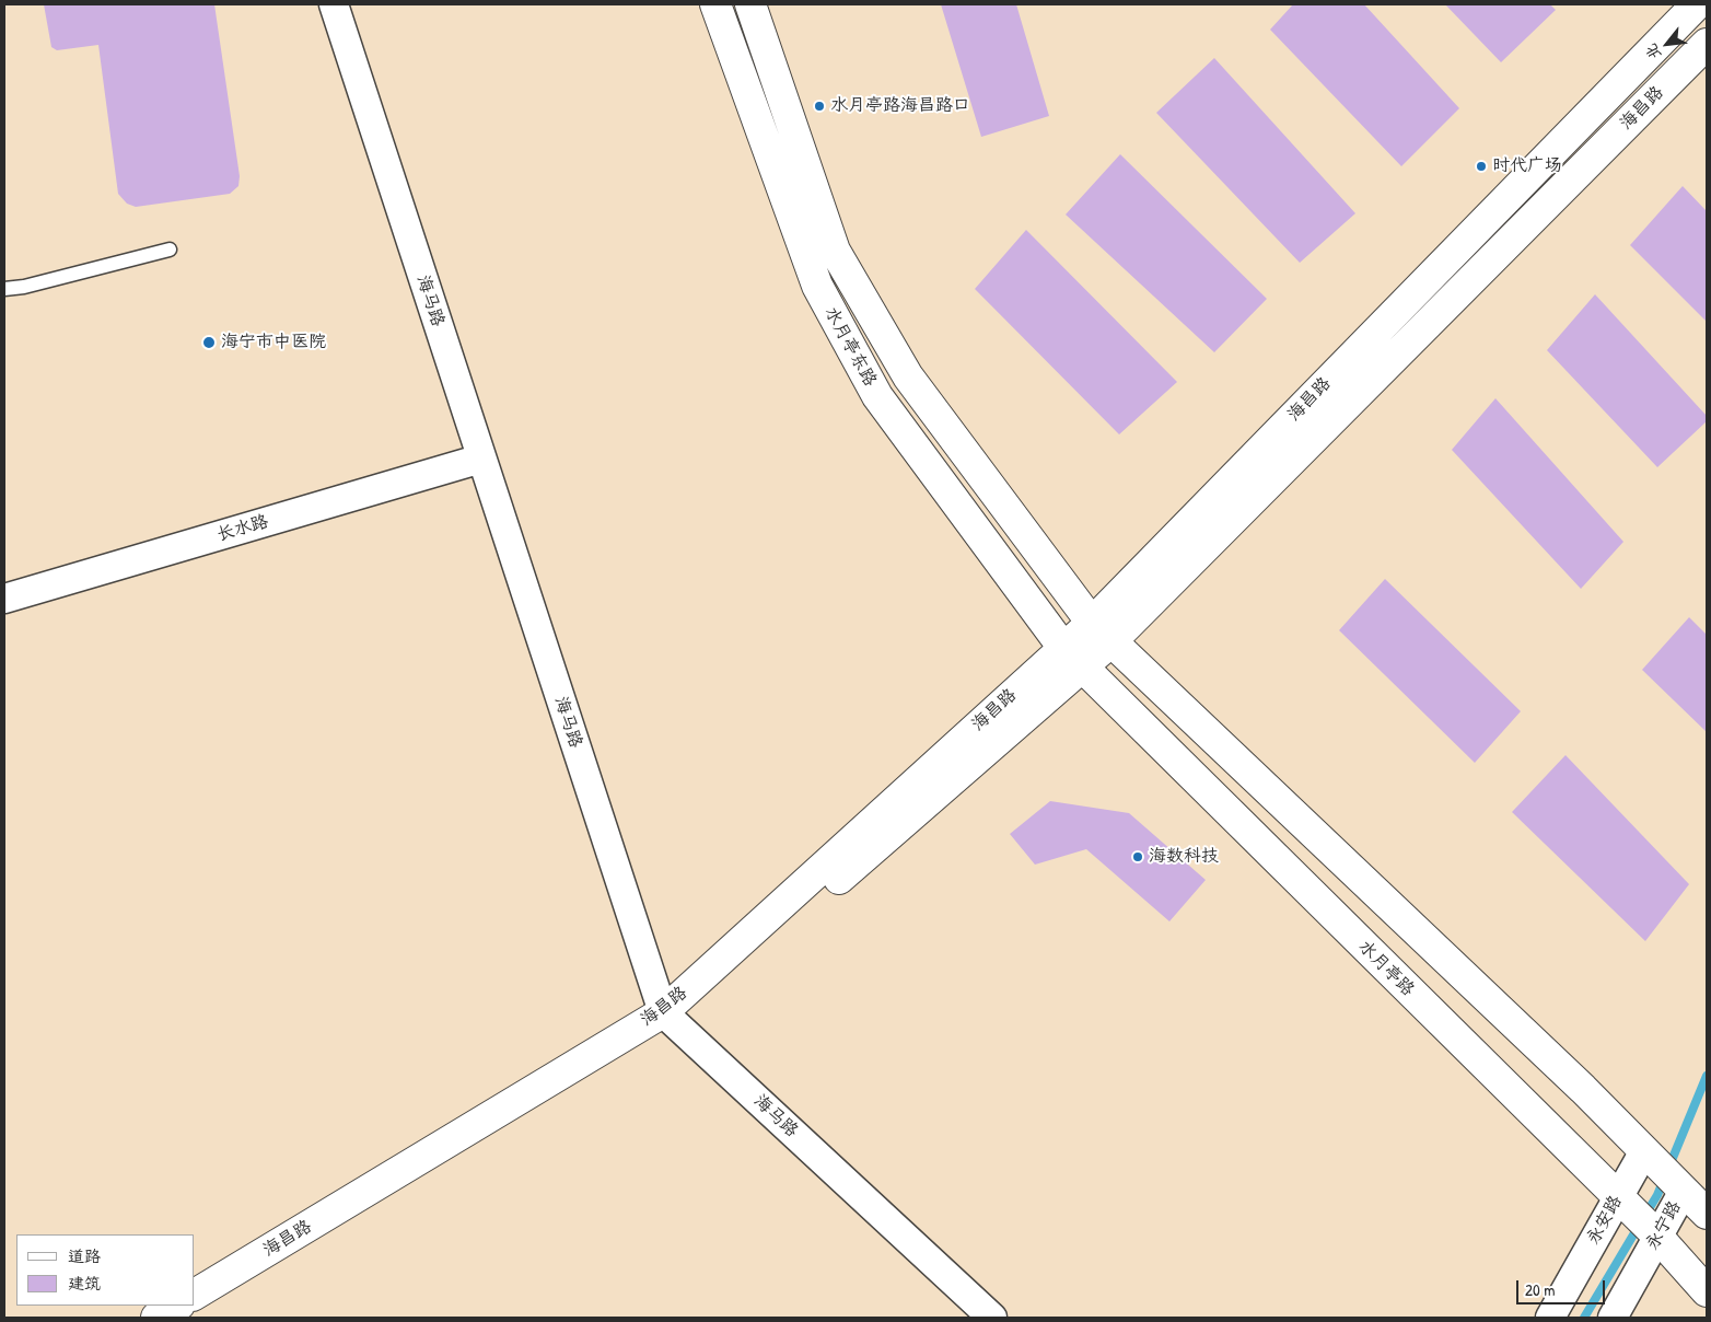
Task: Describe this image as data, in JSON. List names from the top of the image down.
{
  "streets": {
    "main road": ["海昌路", "水月亭东路", "水月亭路"],
    "street": [
      "海马路",
      "长水路",
      "永安路",
      "永宁路"
    ]
  },
  "crossings": [
    ["海昌路", "海马路"],
    ["海昌路", "水月亭东路"],
    ["海昌路", "水月亭路"],
    ["海马路", "长水路"],
    ["水月亭东路", "水月亭路"],
    ["水月亭东路", "永安路"],
    ["水月亭东路", "永宁路"],
    ["水月亭路", "永安路"],
    ["水月亭路", "永宁路"]
  ],
  "places": [
    "水月亭路海昌路口",
    "时代广场",
    "海宁市中医院",
    "海数科技"
  ],
  "legend": ["道路", "建筑"],
  "scale_bar": "20 m",
  "north": "bottom left"
}
